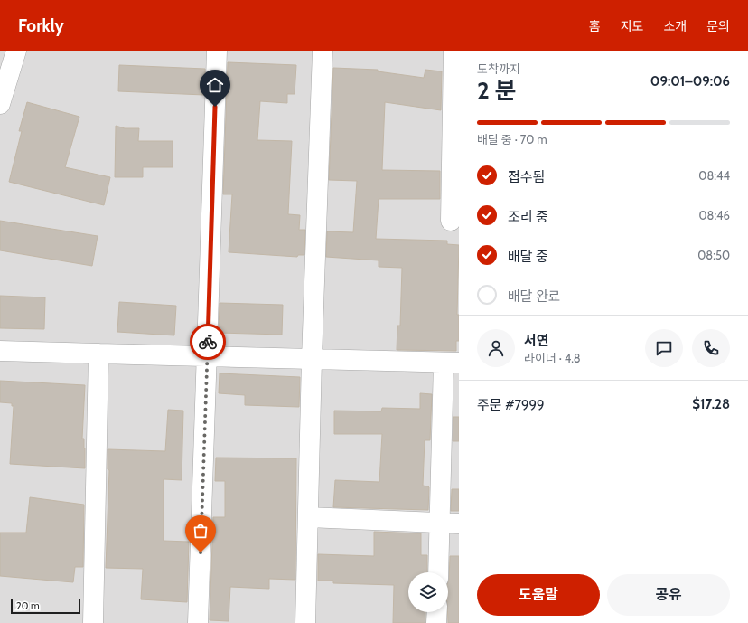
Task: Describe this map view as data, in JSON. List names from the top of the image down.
{
  "scale_bar": "20 m",
  "page": {
    "header": "Forkly",
    "nav": [
      "홈",
      "지도",
      "소개",
      "문의"
    ],
    "heading": ["2 분", "도착까지", "09:01–09:06"],
    "panel": [
      "서연",
      "라이더 · 4.8",
      "주문 #7999",
      "$17.28"
    ],
    "bar": "배달 중 · 70 m",
    "list": [
      ["접수됨", "08:44"],
      ["조리 중", "08:46"],
      ["배달 중", "08:50"],
      "배달 완료"
    ],
    "buttons": ["도움말", "공유"],
    "scale": "20 m"
  }
}
